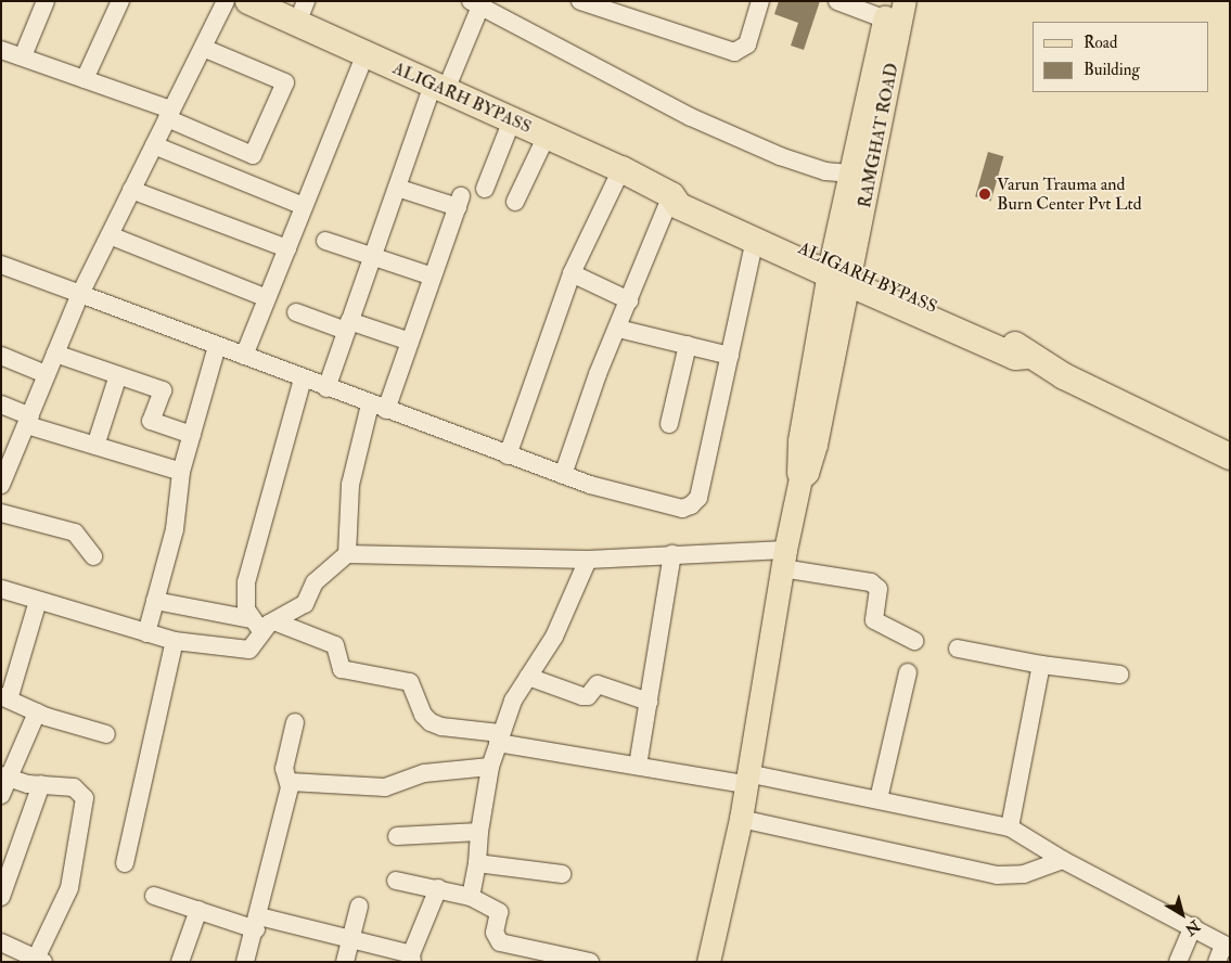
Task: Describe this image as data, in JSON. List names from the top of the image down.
{
  "streets": {
    "highway": ["ALIGARH BYPASS"],
    "main road": ["RAMGHAT ROAD"]
  },
  "crossings": [
    ["ALIGARH BYPASS", "RAMGHAT ROAD"]
  ],
  "places": ["Varun Trauma and Burn Center Pvt Ltd"],
  "legend": ["Road", "Building"],
  "north": "bottom right"
}
